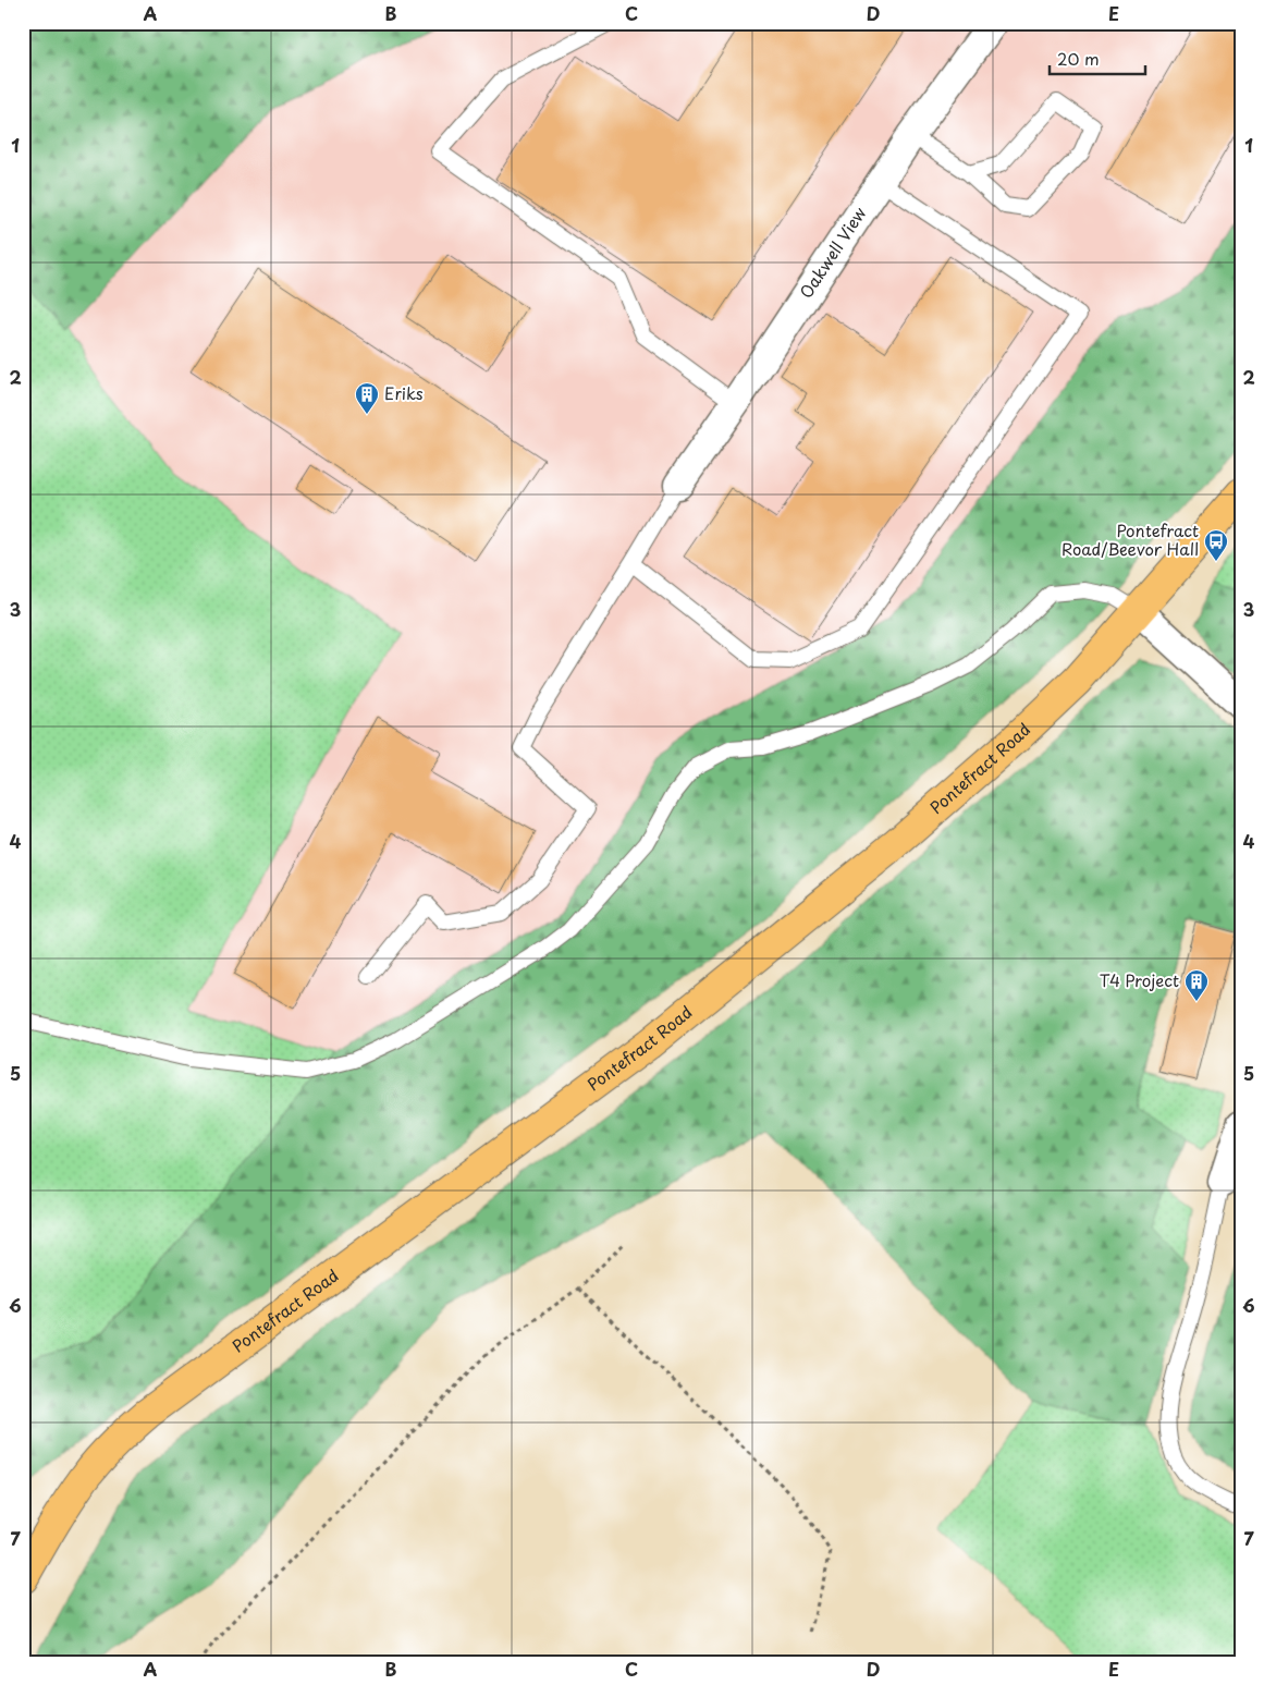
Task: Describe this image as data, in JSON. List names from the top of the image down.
{
  "streets": {
    "highway": ["Pontefract Road"],
    "street": ["Oakwell View"]
  },
  "places": {
    "building": ["Eriks", "T4 Project"],
    "bus stop": ["Pontefract Road/Beevor Hall"]
  },
  "scale_bar": "20 m",
  "grid": {
    "columns": [
      "A",
      "B",
      "C",
      "D",
      "E"
    ],
    "rows": [
      "1",
      "2",
      "3",
      "4",
      "5",
      "6",
      "7"
    ]
  }
}
